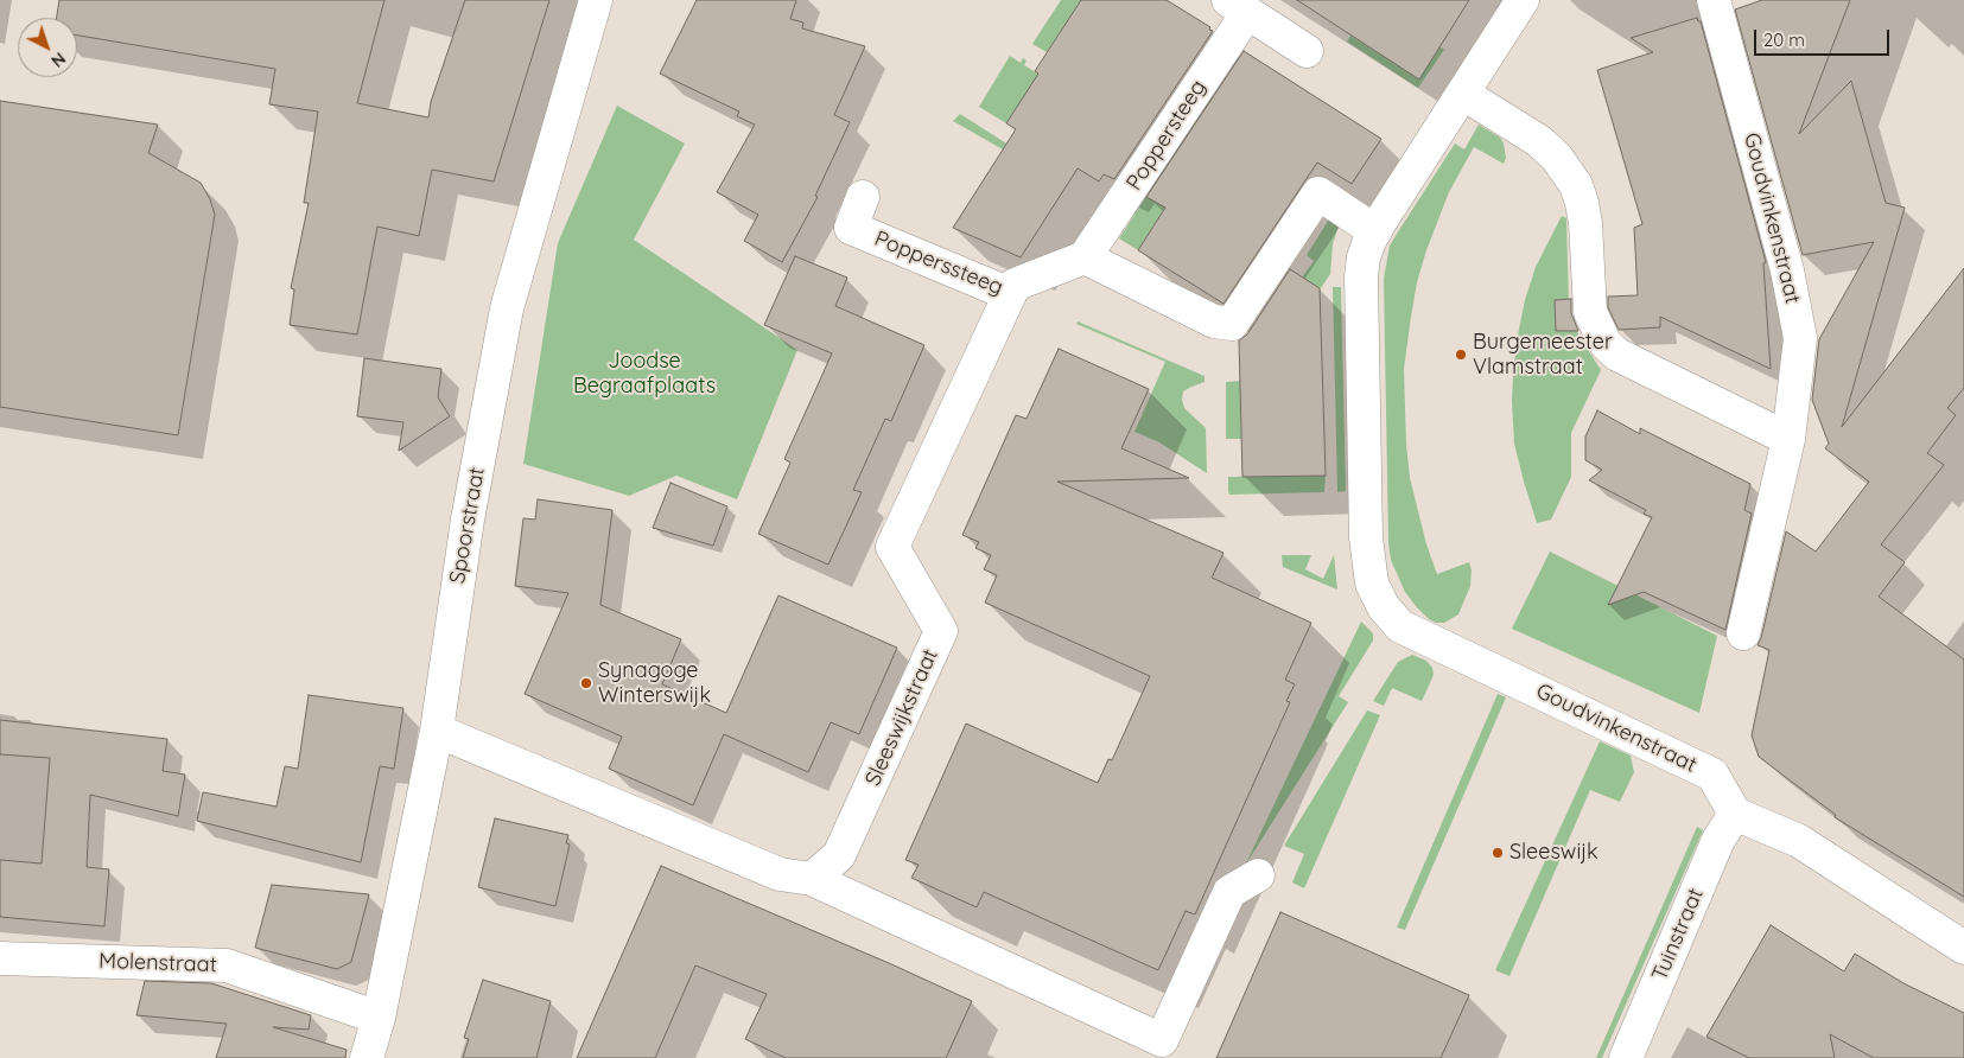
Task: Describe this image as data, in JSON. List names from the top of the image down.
{
  "streets": {
    "street": [
      "Poppersteeg",
      "Goudvinkenstraat",
      "Popperssteeg",
      "Spoorstraat",
      "Sleeswijkstraat",
      "Tuinstraat",
      "Molenstraat"
    ]
  },
  "crossings": [
    ["Poppersteeg", "Popperssteeg"],
    ["Goudvinkenstraat", "Tuinstraat"],
    ["Popperssteeg", "Sleeswijkstraat"],
    ["Spoorstraat", "Molenstraat"]
  ],
  "parks": ["Joodse Begraafplaats"],
  "places": ["Burgemeester Vlamstraat", "Synagoge Winterswijk", "Sleeswijk"],
  "scale_bar": "20 m",
  "north": "bottom right"
}
